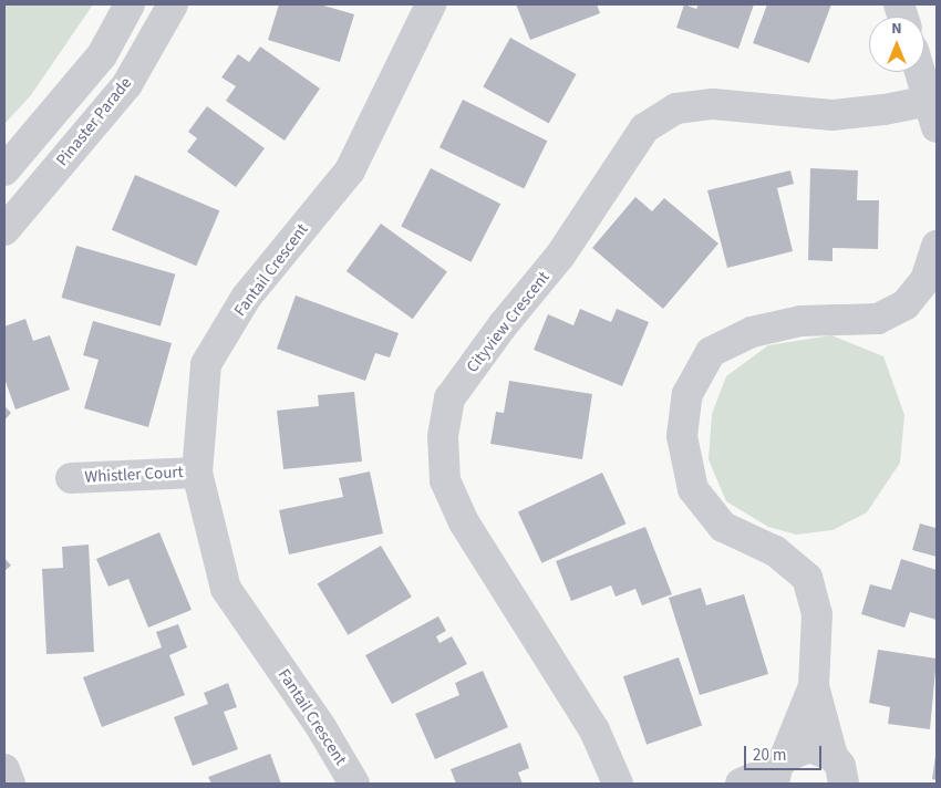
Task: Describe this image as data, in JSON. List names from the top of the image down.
{
  "streets": {
    "street": [
      "Pinaster Parade",
      "Fantail Crescent",
      "Cityview Crescent",
      "Whistler Court"
    ]
  },
  "crossings": [
    ["Fantail Crescent", "Whistler Court"]
  ],
  "scale_bar": "20 m",
  "north": "top"
}
